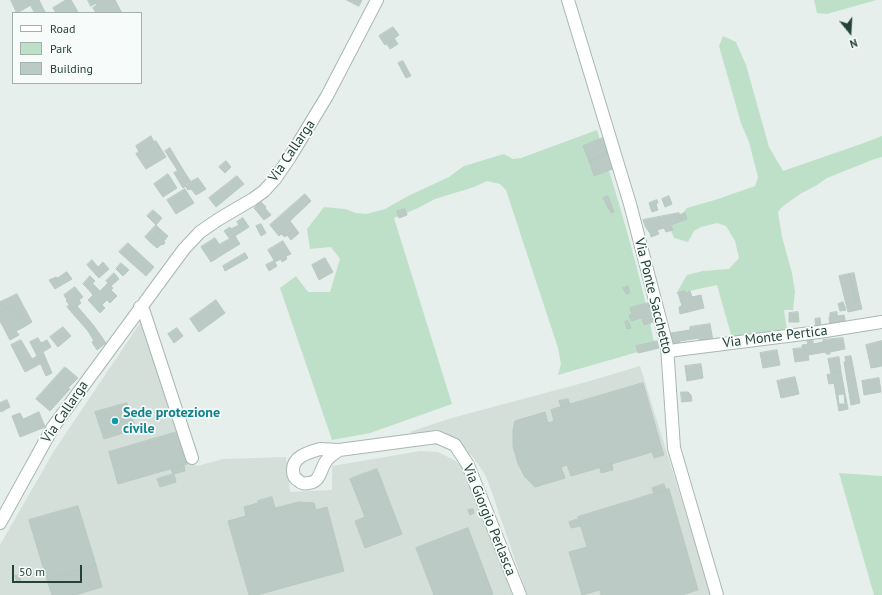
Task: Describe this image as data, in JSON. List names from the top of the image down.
{
  "streets": {
    "street": [
      "Via Callarga",
      "Via Ponte Sacchetto",
      "Via Monte Pertica",
      "Via Giorgio Perlasca"
    ]
  },
  "crossings": [
    ["Via Ponte Sacchetto", "Via Monte Pertica"]
  ],
  "places": ["Sede protezione civile"],
  "legend": ["Road", "Park", "Building"],
  "scale_bar": "50 m",
  "north": "bottom"
}
